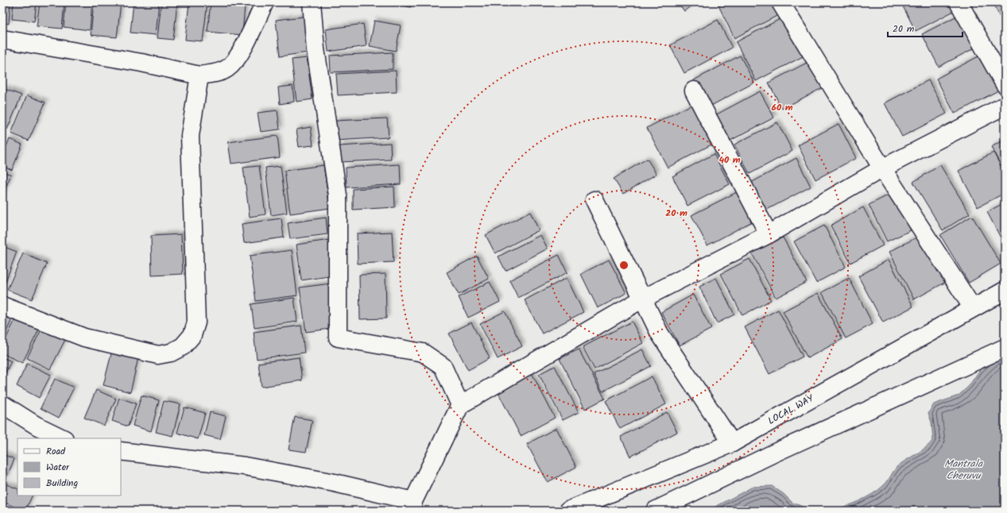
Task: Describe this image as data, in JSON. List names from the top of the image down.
{
  "streets": {
    "street": ["LOCAL WAY"]
  },
  "water": ["Mantrala Cheruvu"],
  "legend": ["Road", "Water", "Building"],
  "scale_bar": "20 m",
  "rings": ["60 m", "40 m", "20 m"]
}
